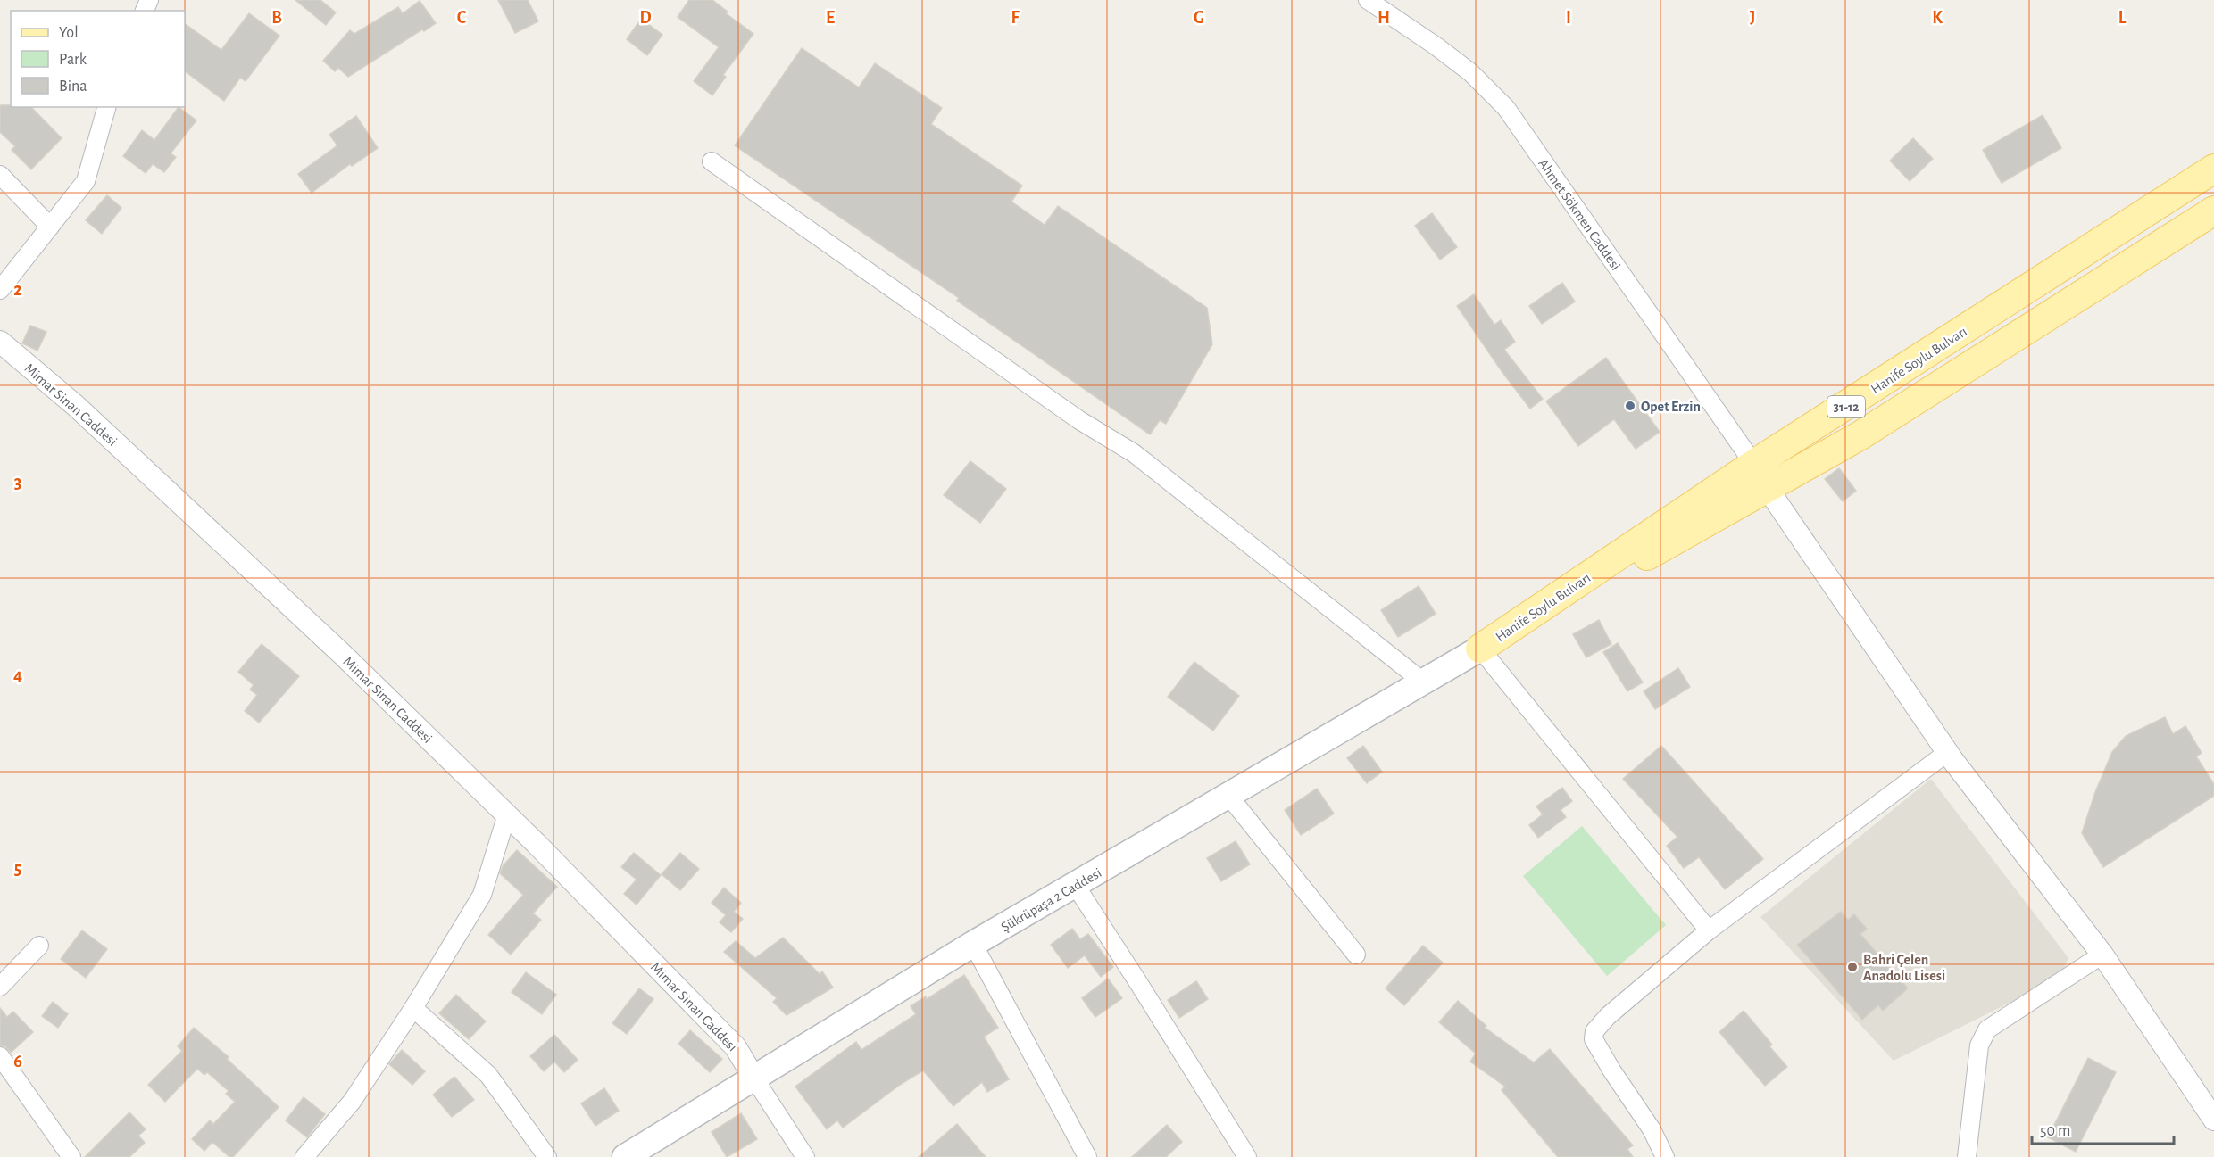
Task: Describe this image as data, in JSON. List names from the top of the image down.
{
  "streets": {
    "main road": ["Hanife Soylu Bulvarı", "31-12", "Şükrüpaşa 2 Caddesi"],
    "street": ["Ahmet Sökmen Caddesi", "Mimar Sinan Caddesi"]
  },
  "crossings": [
    ["Ahmet Sökmen Caddesi", "Hanife Soylu Bulvarı"],
    ["Hanife Soylu Bulvarı", "Şükrüpaşa 2 Caddesi"],
    ["Mimar Sinan Caddesi", "Şükrüpaşa 2 Caddesi"]
  ],
  "places": ["Opet Erzin", "Bahri Çelen Anadolu Lisesi"],
  "legend": ["Yol", "Park", "Bina"],
  "scale_bar": "50 m",
  "grid": {
    "columns": [
      "B",
      "C",
      "D",
      "E",
      "F",
      "G",
      "H",
      "I",
      "J",
      "K",
      "L"
    ],
    "rows": [
      "2",
      "3",
      "4",
      "5",
      "6"
    ]
  }
}
